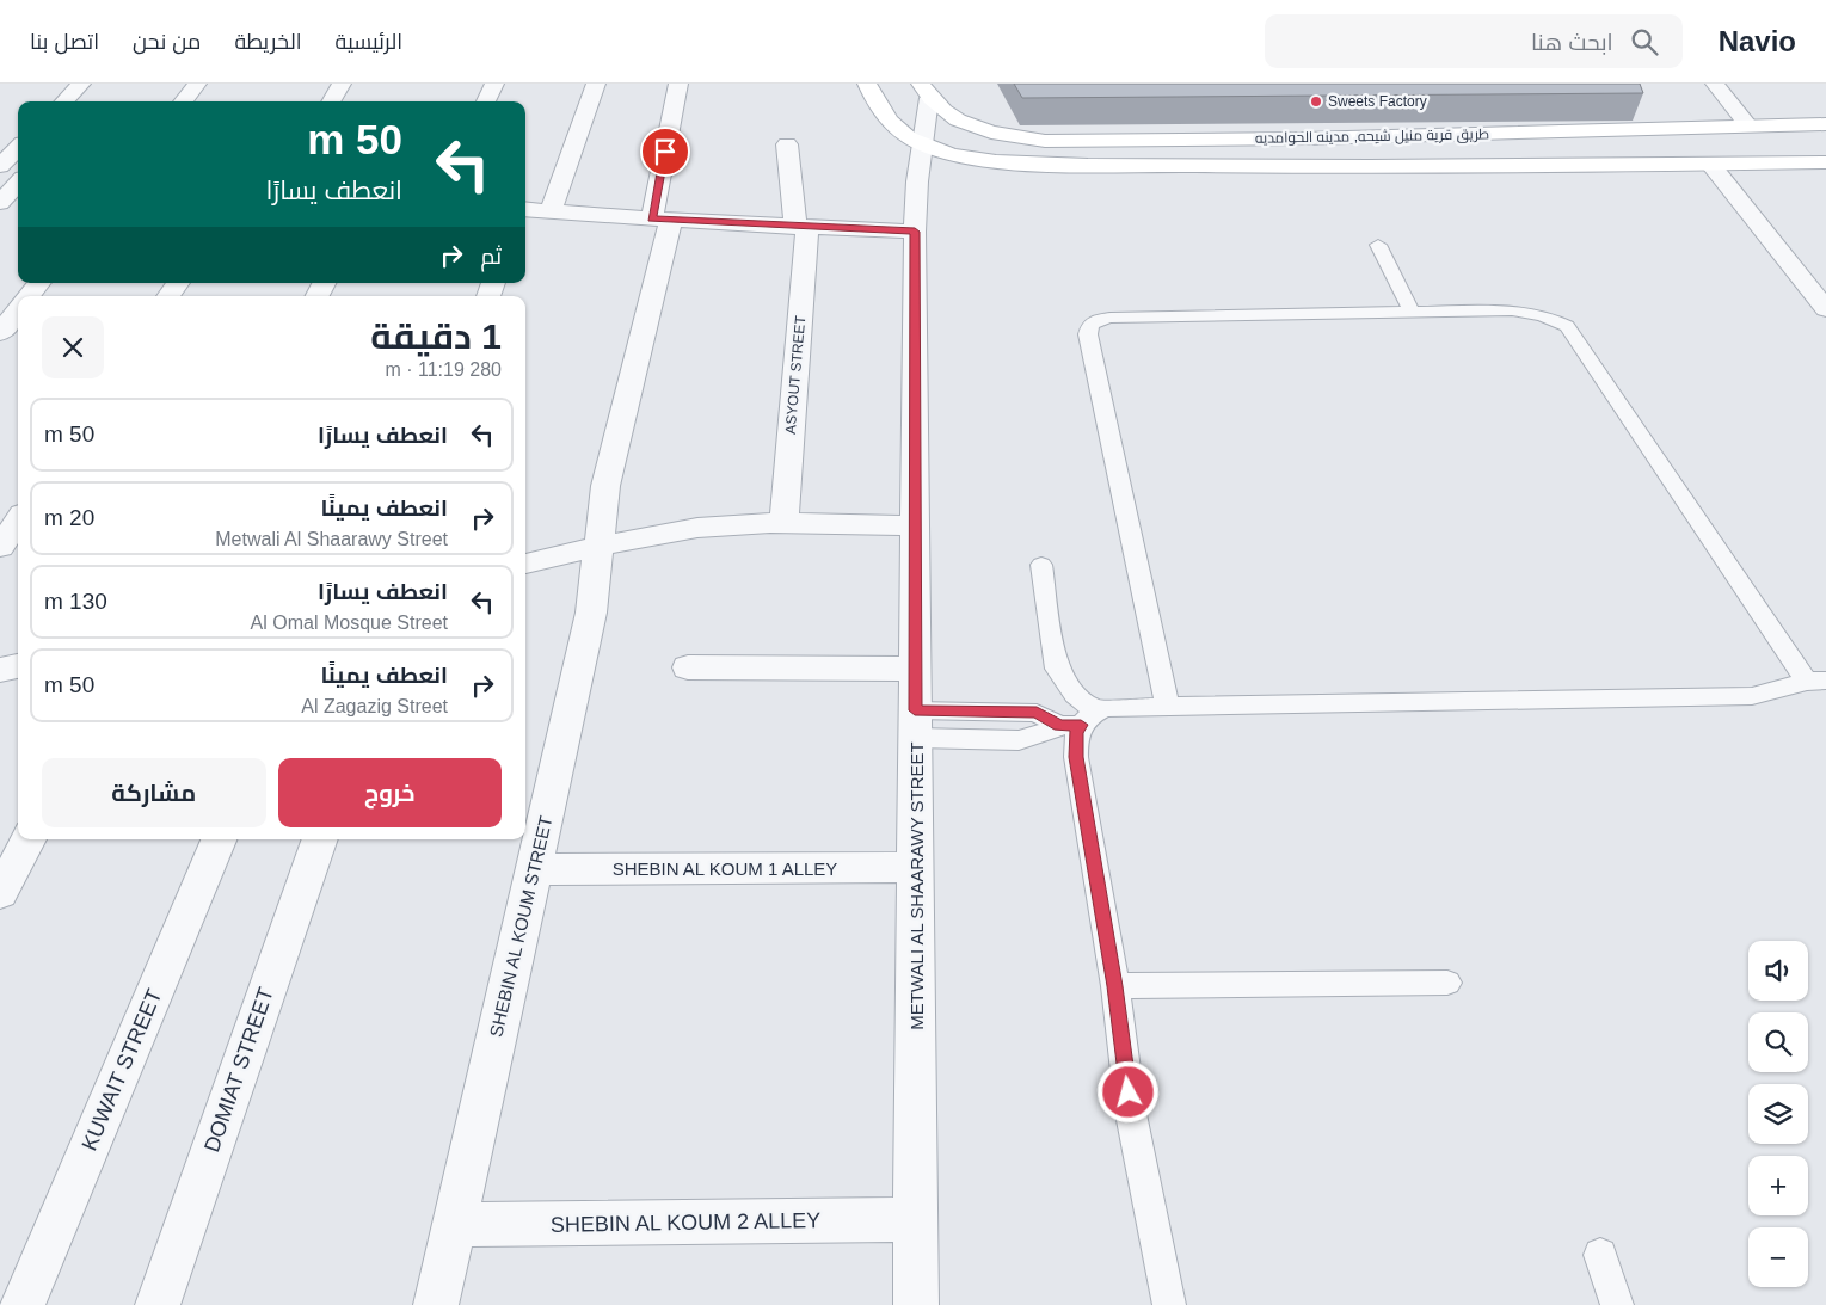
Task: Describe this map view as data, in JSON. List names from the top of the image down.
{
  "streets": {
    "main road": ["طريق قرية منيل شيحه, مدينه الحوامديه"],
    "street": [
      "ASYOUT STREET",
      "SHEBIN AL KOUM 1 ALLEY",
      "METWALI AL SHAARAWY STREET",
      "SHEBIN AL KOUM STREET",
      "KUWAIT STREET",
      "DOMIAT STREET",
      "SHEBIN AL KOUM 2 ALLEY"
    ]
  },
  "crossings": [
    ["طريق قرية منيل شيحه, مدينه الحوامديه", "METWALI AL SHAARAWY STREET"],
    ["SHEBIN AL KOUM 1 ALLEY", "METWALI AL SHAARAWY STREET"],
    ["SHEBIN AL KOUM 1 ALLEY", "SHEBIN AL KOUM STREET"],
    ["METWALI AL SHAARAWY STREET", "SHEBIN AL KOUM 2 ALLEY"],
    ["SHEBIN AL KOUM STREET", "SHEBIN AL KOUM 2 ALLEY"]
  ],
  "places": ["Sweets Factory"],
  "page": {
    "header": "Navio",
    "search": "ابحث هنا",
    "nav": [
      "الرئيسية",
      "الخريطة",
      "من نحن",
      "اتصل بنا"
    ],
    "turn": ["50 m", "انعطف يسارًا"],
    "then": "ثم",
    "heading": ["1 دقيقة", "280 m · 11:19"],
    "list": [
      {
        "name": "انعطف يسارًا",
        "value": "50 m"
      },
      {
        "name": "انعطف يمينًا",
        "note": "Metwali Al Shaarawy Street",
        "value": "20 m"
      },
      {
        "name": "انعطف يسارًا",
        "note": "Al Omal Mosque Street",
        "value": "130 m"
      },
      {
        "name": "انعطف يمينًا",
        "note": "Al Zagazig Street",
        "value": "50 m"
      }
    ],
    "buttons": ["خروج", "مشاركة"],
    "map_buttons": ["+", "−"]
  }
}
